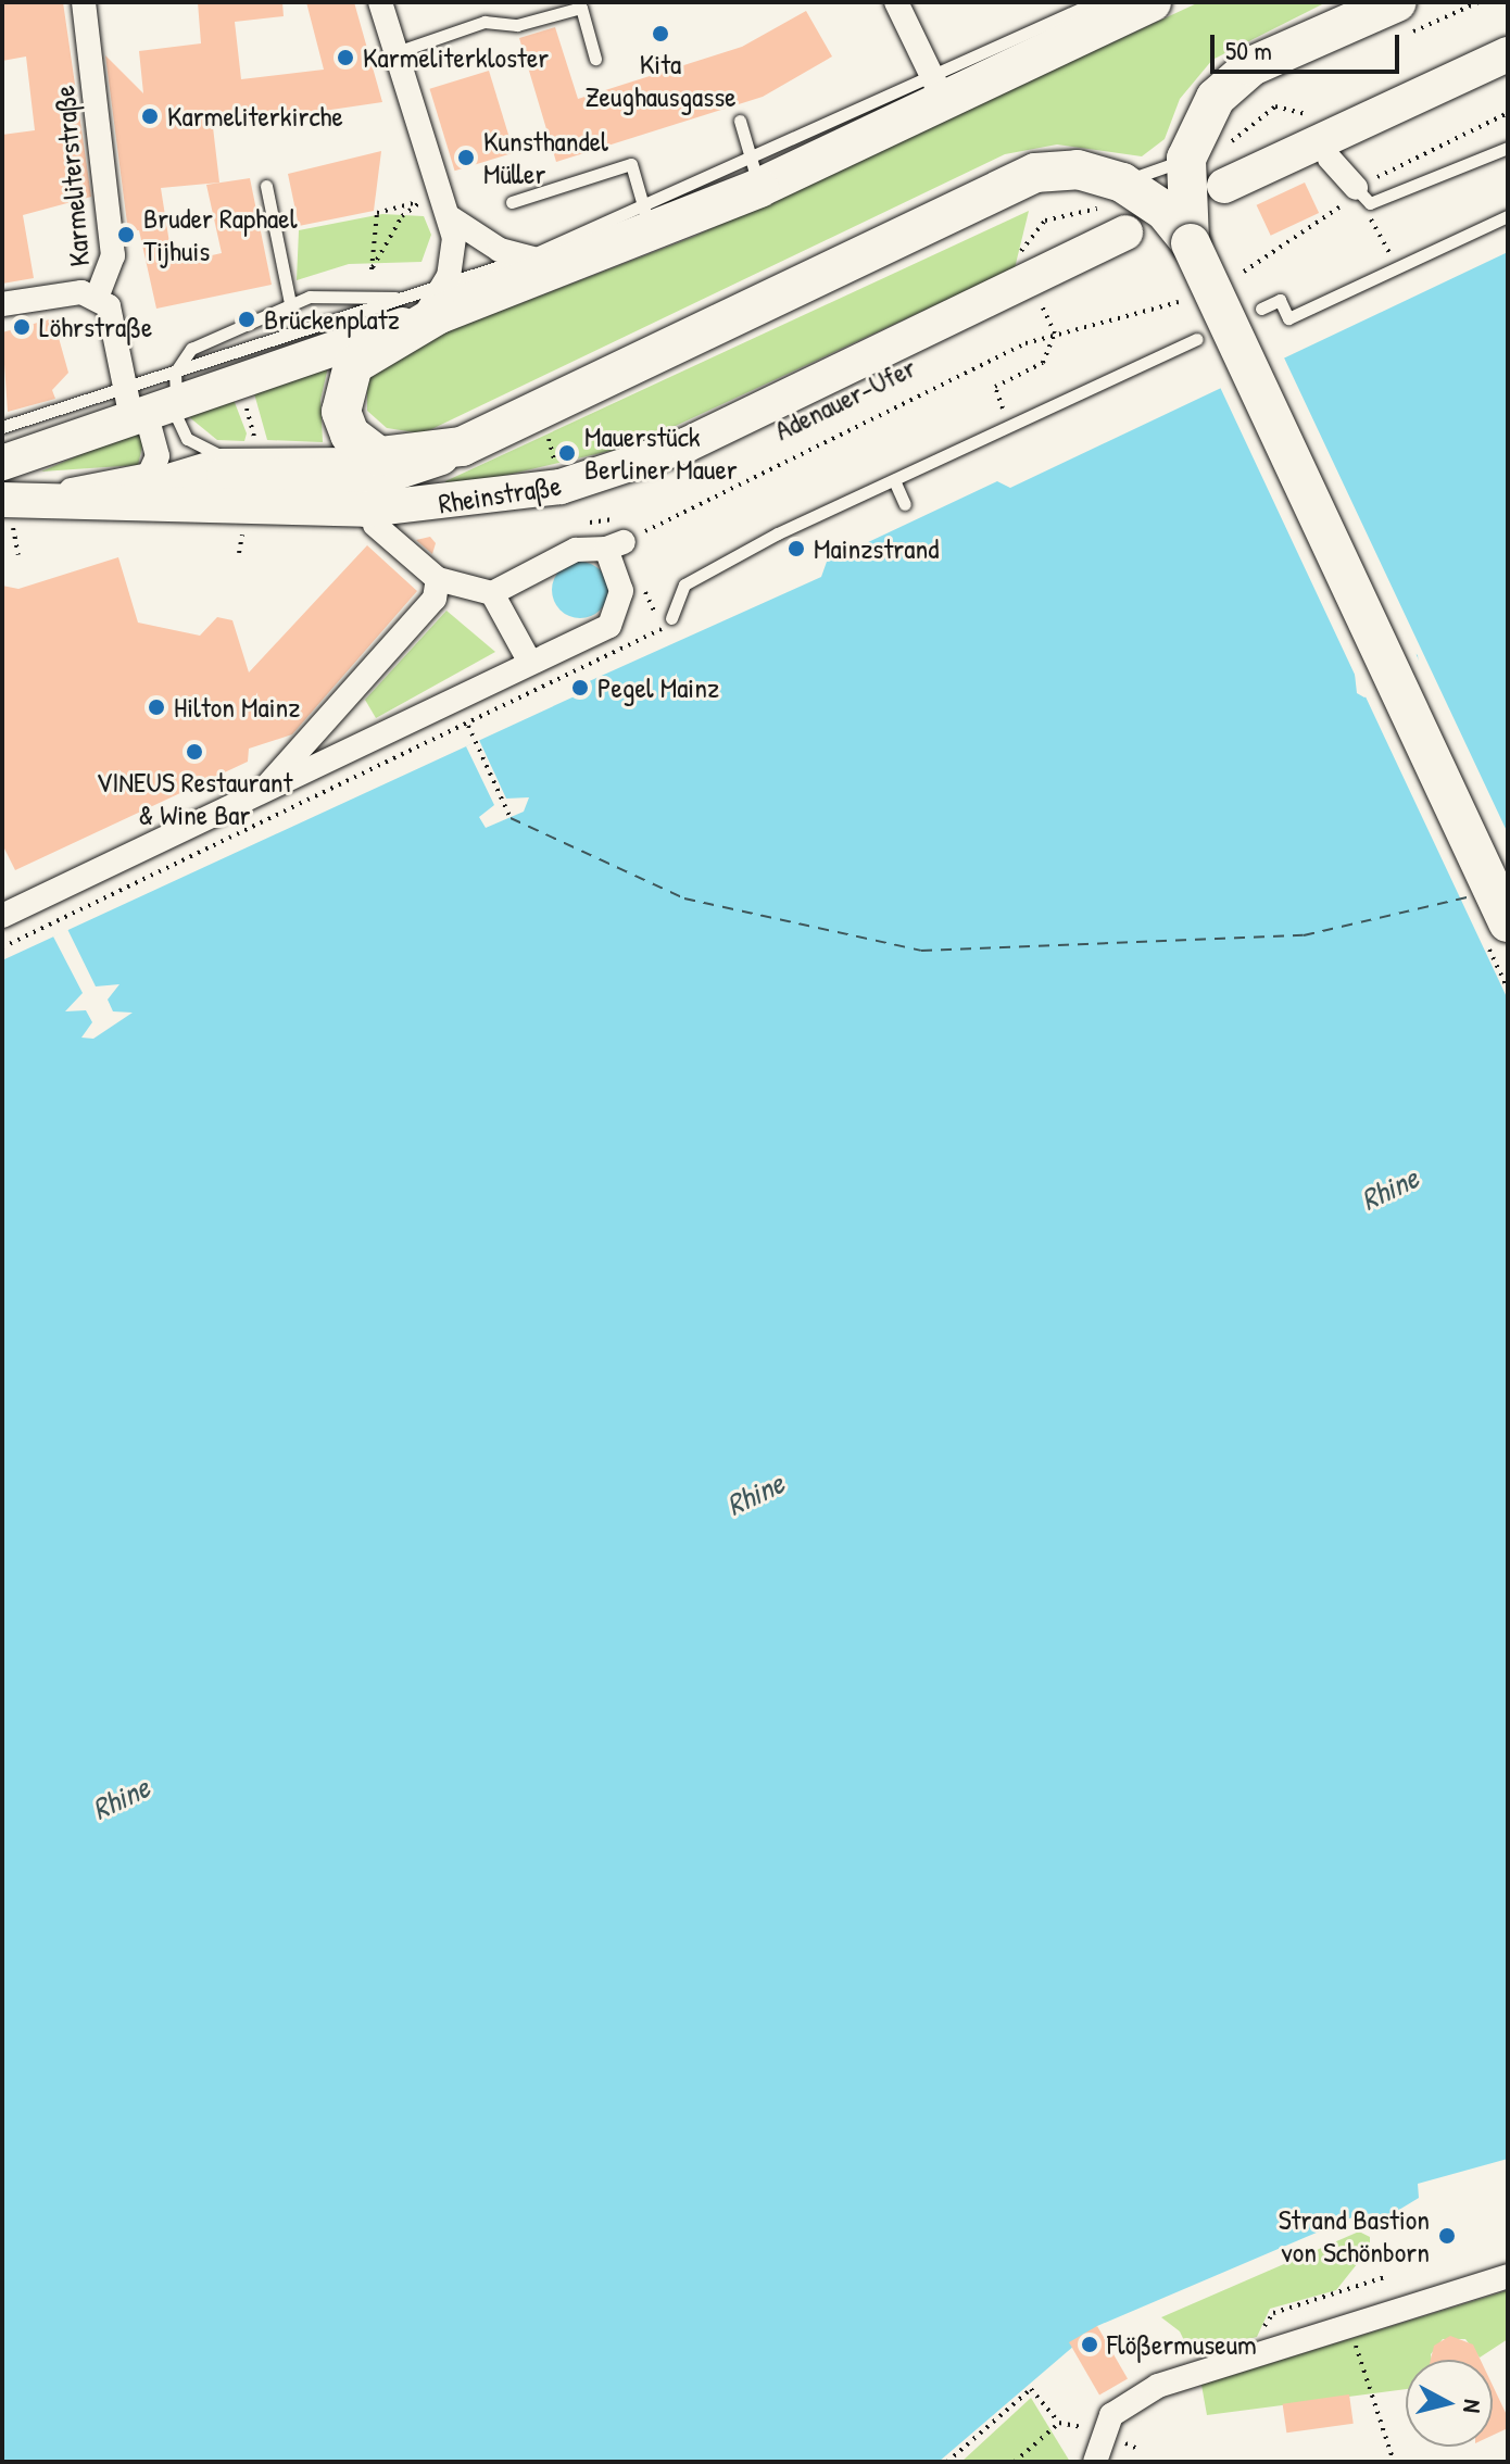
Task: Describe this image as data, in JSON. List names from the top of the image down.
{
  "streets": {
    "main road": ["Rheinstraße"],
    "street": ["Karmeliterstraße"],
    "path": ["Adenauer-Ufer"]
  },
  "water": ["Rhine"],
  "places": [
    "Kita Zeughausgasse",
    "Karmeliterkloster",
    "Karmeliterkirche",
    "Kunsthandel Müller",
    "Bruder Raphael Tijhuis",
    "Brückenplatz",
    "Löhrstraße",
    "Mauerstück Berliner Mauer",
    "Mainzstrand",
    "Pegel Mainz",
    "Hilton Mainz",
    "VINEUS Restaurant & Wine Bar",
    "Strand Bastion von Schönborn",
    "Flößermuseum"
  ],
  "scale_bar": "50 m",
  "north": "right"
}
